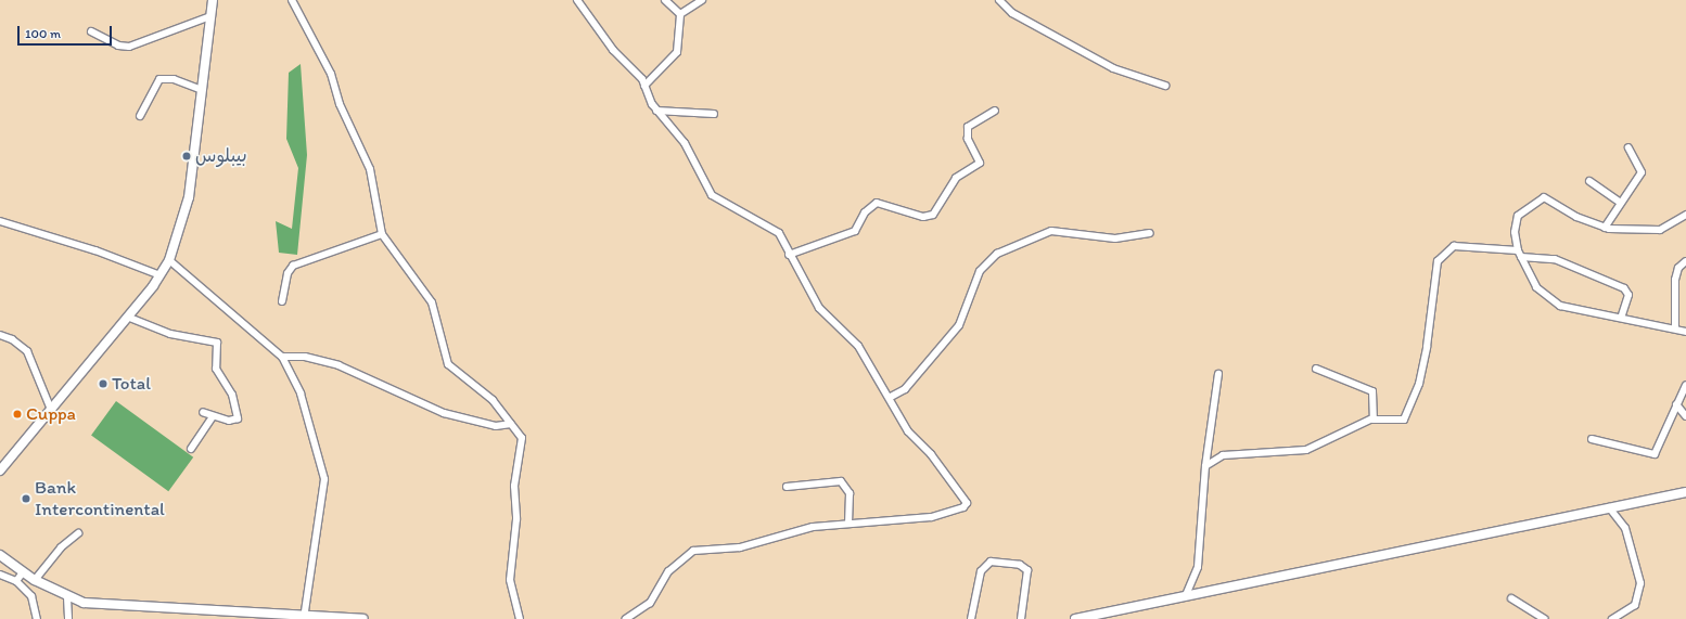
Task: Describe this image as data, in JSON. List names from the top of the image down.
{
  "places": [
    "بيبلوس",
    "Total",
    "Cuppa",
    "Bank Intercontinental"
  ],
  "scale_bar": "100 m"
}
